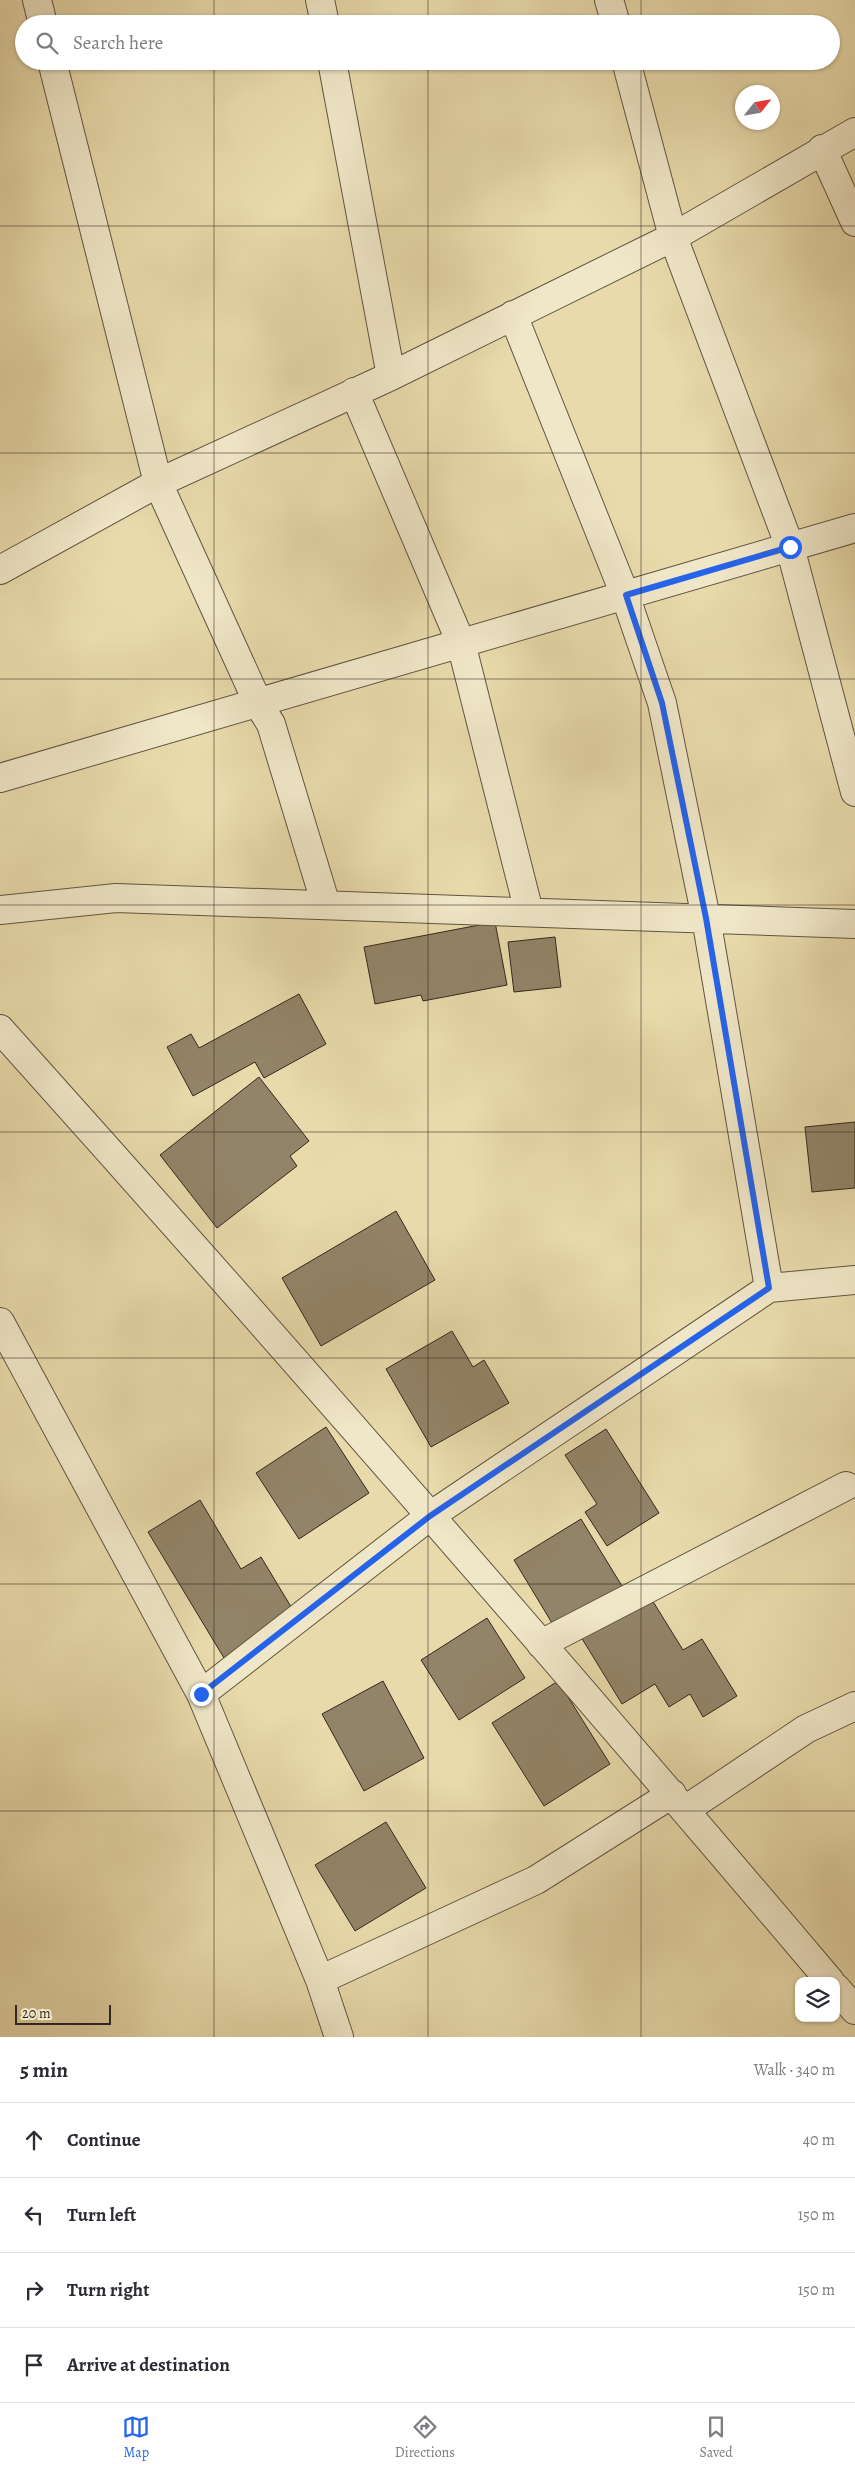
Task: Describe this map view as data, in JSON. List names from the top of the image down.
{
  "scale_bar": "20 m",
  "north": "top right",
  "page": {
    "search": "Search here",
    "scale": "20 m",
    "heading": ["5 min", "Walk · 340 m"],
    "list": [
      ["Continue", "40 m"],
      ["Turn left", "150 m"],
      ["Turn right", "150 m"],
      "Arrive at destination"
    ],
    "nav": ["Map", "Directions", "Saved"]
  }
}
